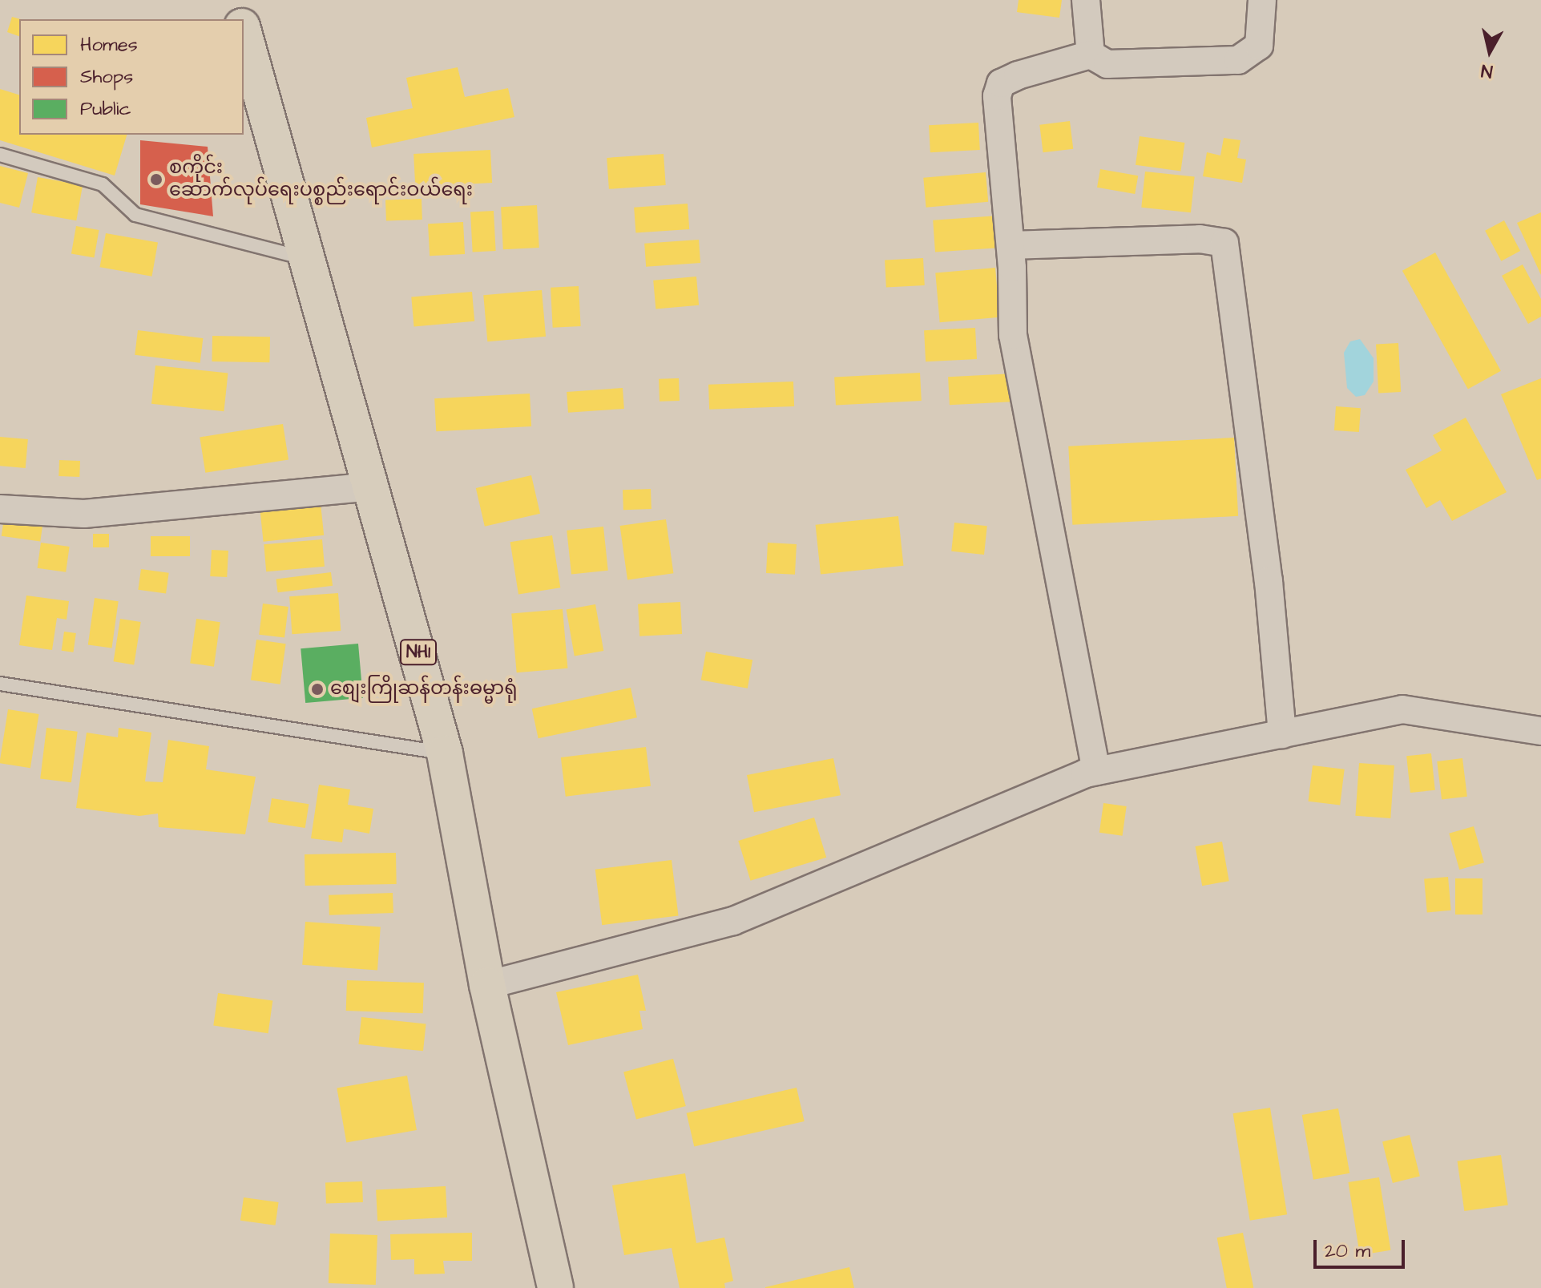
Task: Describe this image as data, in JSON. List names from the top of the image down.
{
  "streets": {
    "highway": ["NH1"]
  },
  "places": ["စကိုင်း ဆောက်လုပ်ရေးပစ္စည်းရောင်းဝယ်ရေး", "စျေးကြိုဆန်တန်းဓမ္မာရုံ"],
  "legend": ["Homes", "Shops", "Public"],
  "scale_bar": "20 m",
  "north": "bottom"
}
